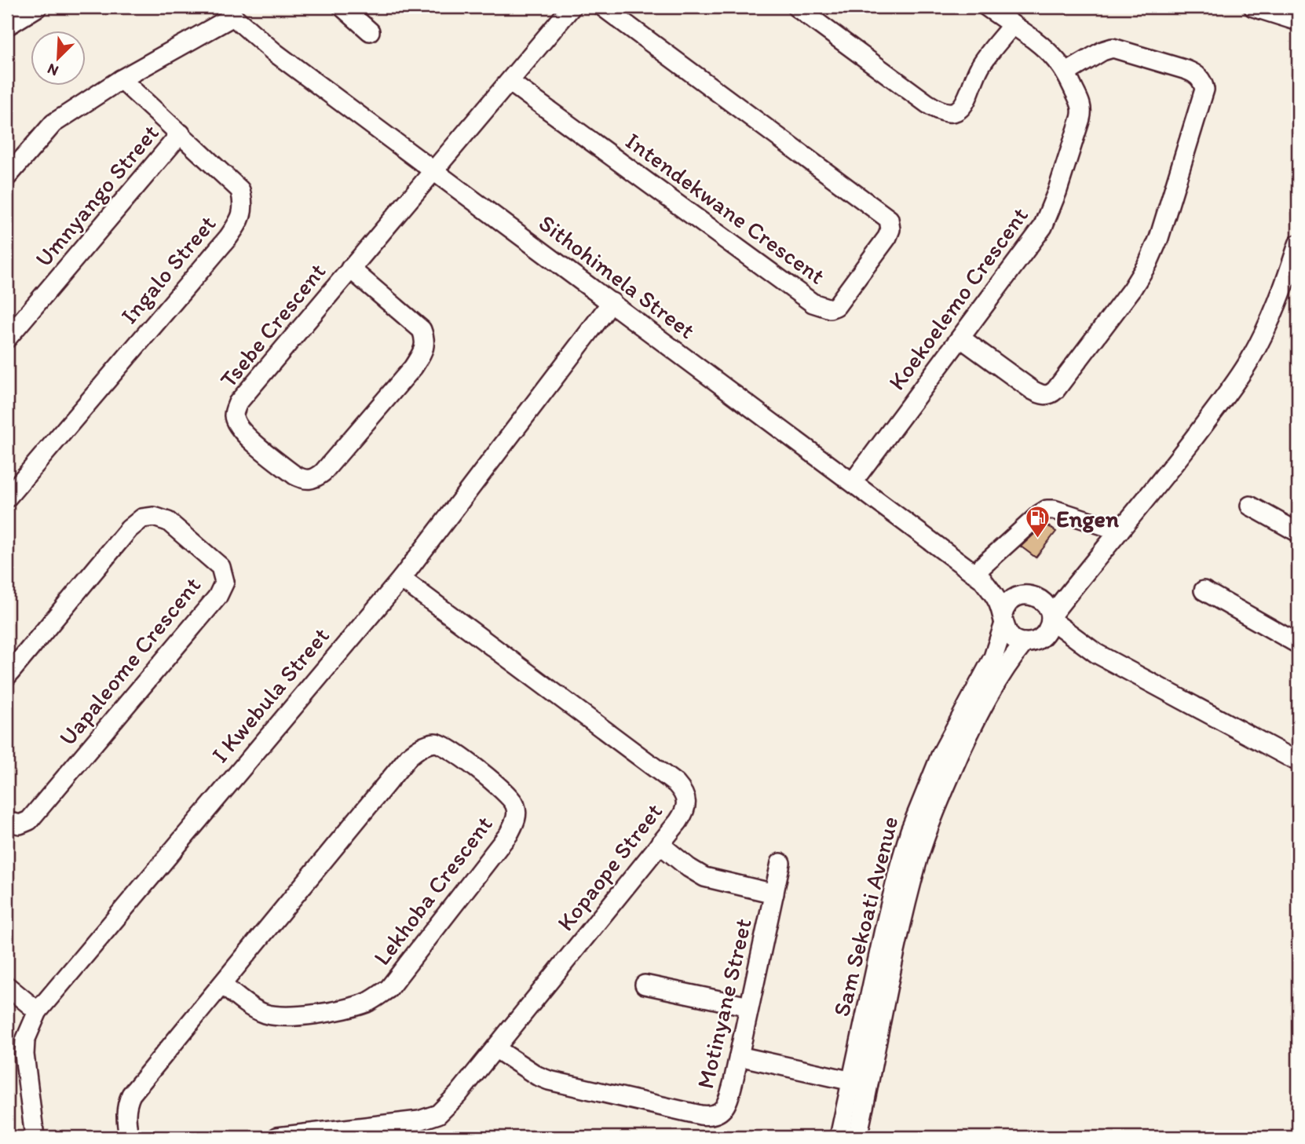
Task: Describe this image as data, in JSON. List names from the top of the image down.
{
  "streets": {
    "street": [
      "Umnyango Street",
      "Intendekwane Crescent",
      "Ingalo Street",
      "Sithohimela Street",
      "Koekoelemo Crescent",
      "Tsebe Crescent",
      "Uapaleome Crescent",
      "I Kwebula Street",
      "Kopaope Street",
      "Lekhoba Crescent",
      "Sam Sekoati Avenue",
      "Motinyane Street"
    ]
  },
  "crossings": [
    ["Umnyango Street", "Ingalo Street"],
    ["Intendekwane Crescent", "Tsebe Crescent"],
    ["Sithohimela Street", "Koekoelemo Crescent"],
    ["Sithohimela Street", "Tsebe Crescent"],
    ["Sithohimela Street", "I Kwebula Street"],
    ["Sithohimela Street", "Sam Sekoati Avenue"],
    ["I Kwebula Street", "Kopaope Street"],
    ["Kopaope Street", "Motinyane Street"]
  ],
  "places": {
    "fuel station": ["Engen"]
  },
  "north": "bottom left"
}
